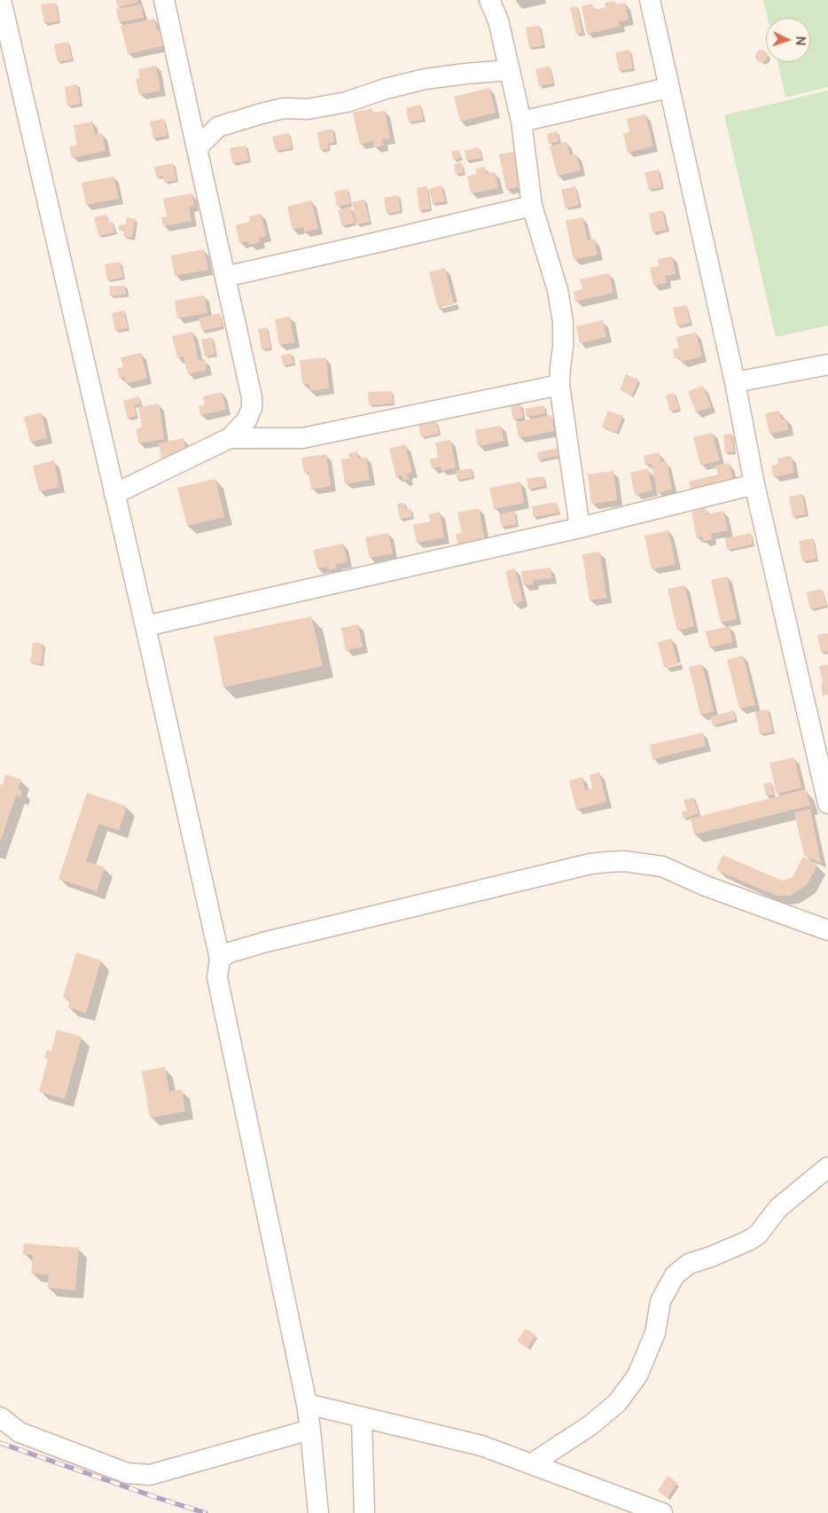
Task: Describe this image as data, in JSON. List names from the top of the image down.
{
  "north": "right"
}
